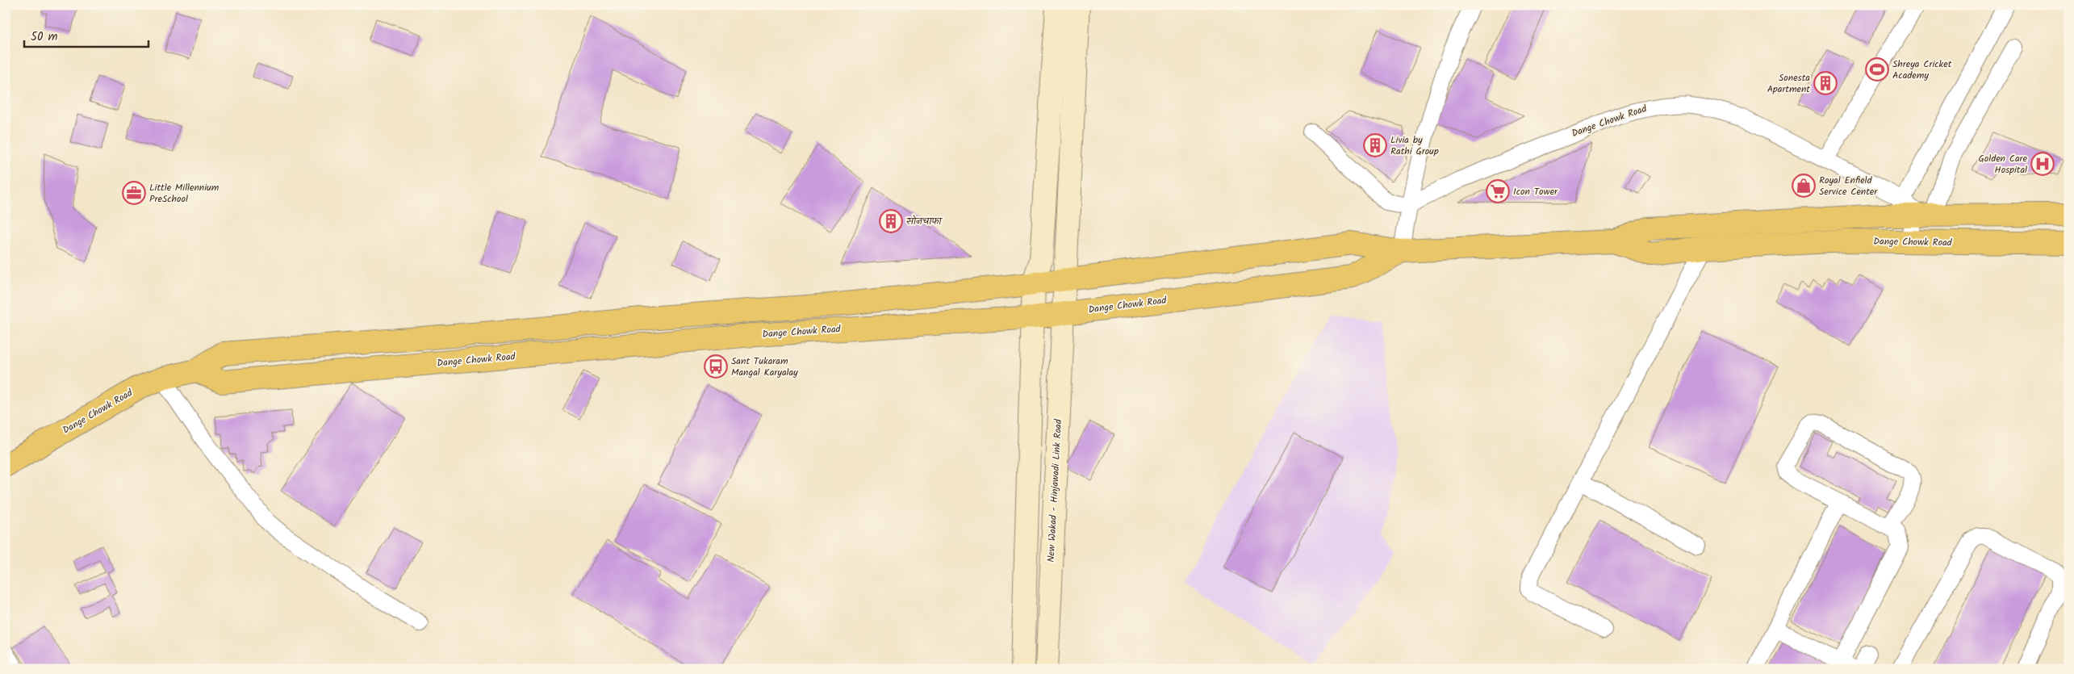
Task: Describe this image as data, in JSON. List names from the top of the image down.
{
  "streets": {
    "main road": ["Dange Chowk Road", "New Wakad - Hinjawadi Link Road"]
  },
  "crossings": [
    ["Dange Chowk Road", "New Wakad - Hinjawadi Link Road"]
  ],
  "places": {
    "sports": ["Shreya Cricket Academy"],
    "building": ["Sonesta Apartment", "Livia by Rathi Group", "सोनचाफा"],
    "hospital": ["Golden Care Hospital"],
    "shop": ["Royal Enfield Service Center"],
    "supermarket": ["Icon Tower"],
    "office": ["Little Millennium PreSchool"],
    "bus stop": ["Sant Tukaram Mangal Karyalay"]
  },
  "scale_bar": "50 m"
}
